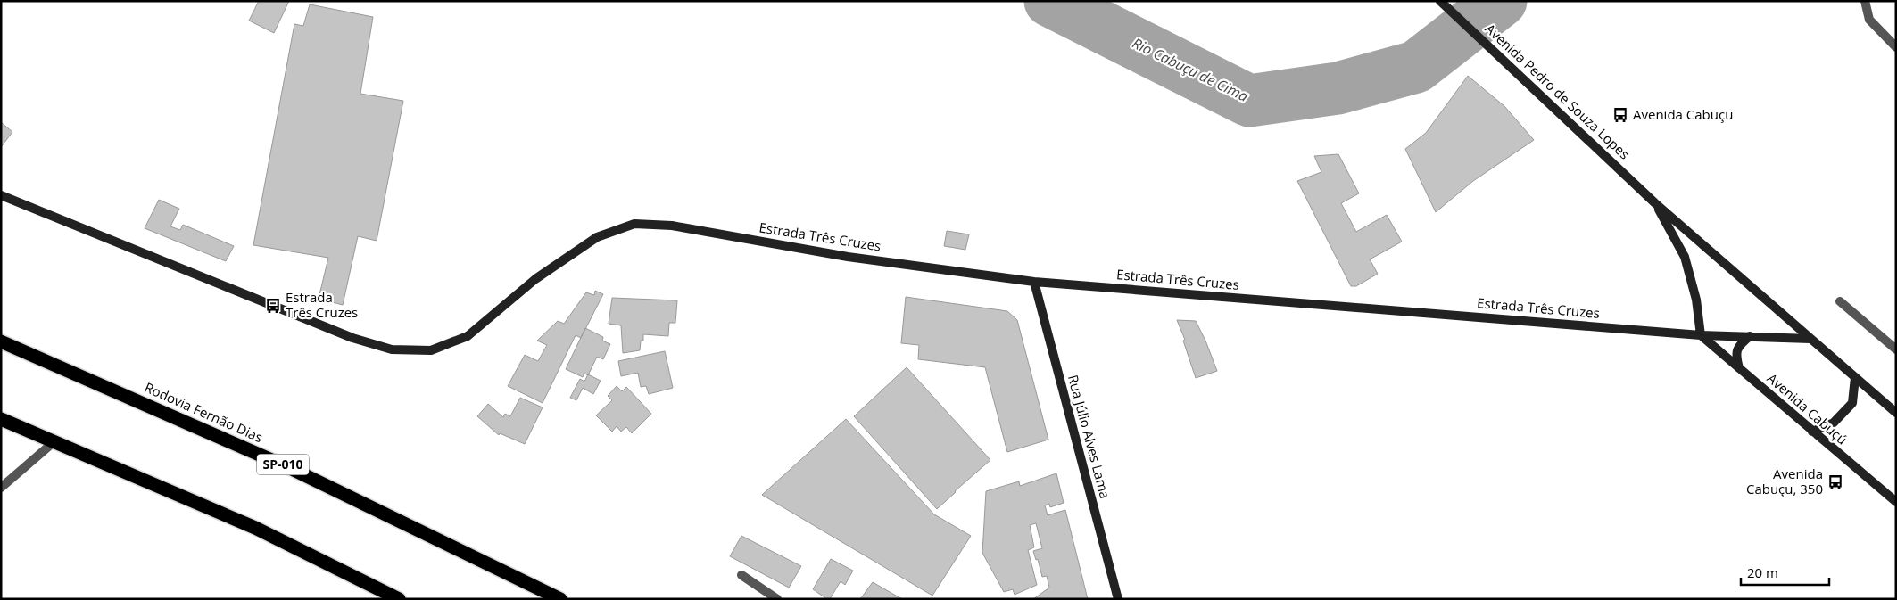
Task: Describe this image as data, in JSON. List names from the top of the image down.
{
  "streets": {
    "highway": ["Rodovia Fernão Dias", "SP-010"],
    "main road": [
      "Avenida Pedro de Souza Lopes",
      "Estrada Três Cruzes",
      "Avenida Cabuçú",
      "Rua Júlio Alves Lama"
    ]
  },
  "crossings": [
    ["Avenida Pedro de Souza Lopes", "Estrada Três Cruzes"],
    ["Avenida Pedro de Souza Lopes", "Avenida Cabuçú"],
    ["Estrada Três Cruzes", "Avenida Cabuçú"],
    ["Estrada Três Cruzes", "Rua Júlio Alves Lama"]
  ],
  "water": ["Rio Cabuçu de Cima"],
  "places": {
    "bus stop": ["Avenida Cabuçu", "Estrada Três Cruzes", "Avenida Cabuçu, 350"]
  },
  "scale_bar": "20 m"
}
